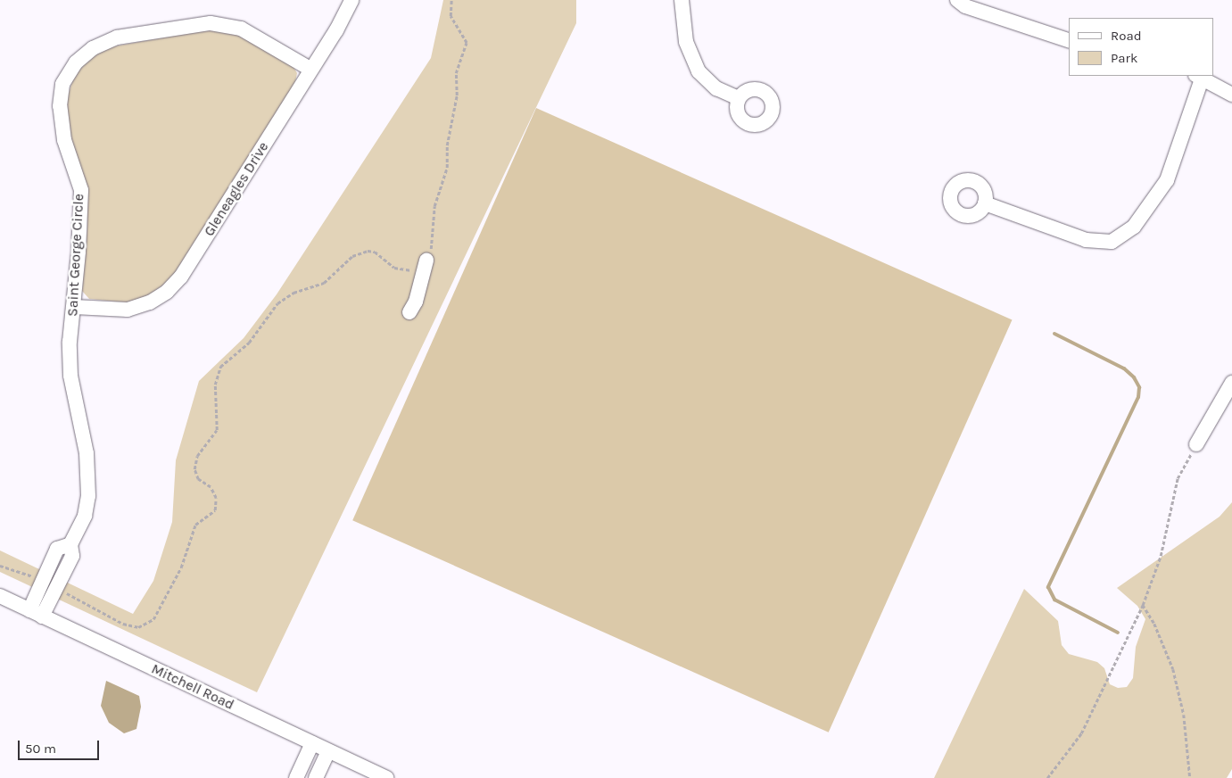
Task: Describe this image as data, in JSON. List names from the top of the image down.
{
  "streets": {
    "street": ["Gleneagles Drive", "Saint George Circle", "Mitchell Road"]
  },
  "crossings": [
    ["Gleneagles Drive", "Saint George Circle"],
    ["Saint George Circle", "Mitchell Road"]
  ],
  "legend": ["Road", "Park"],
  "scale_bar": "50 m"
}
